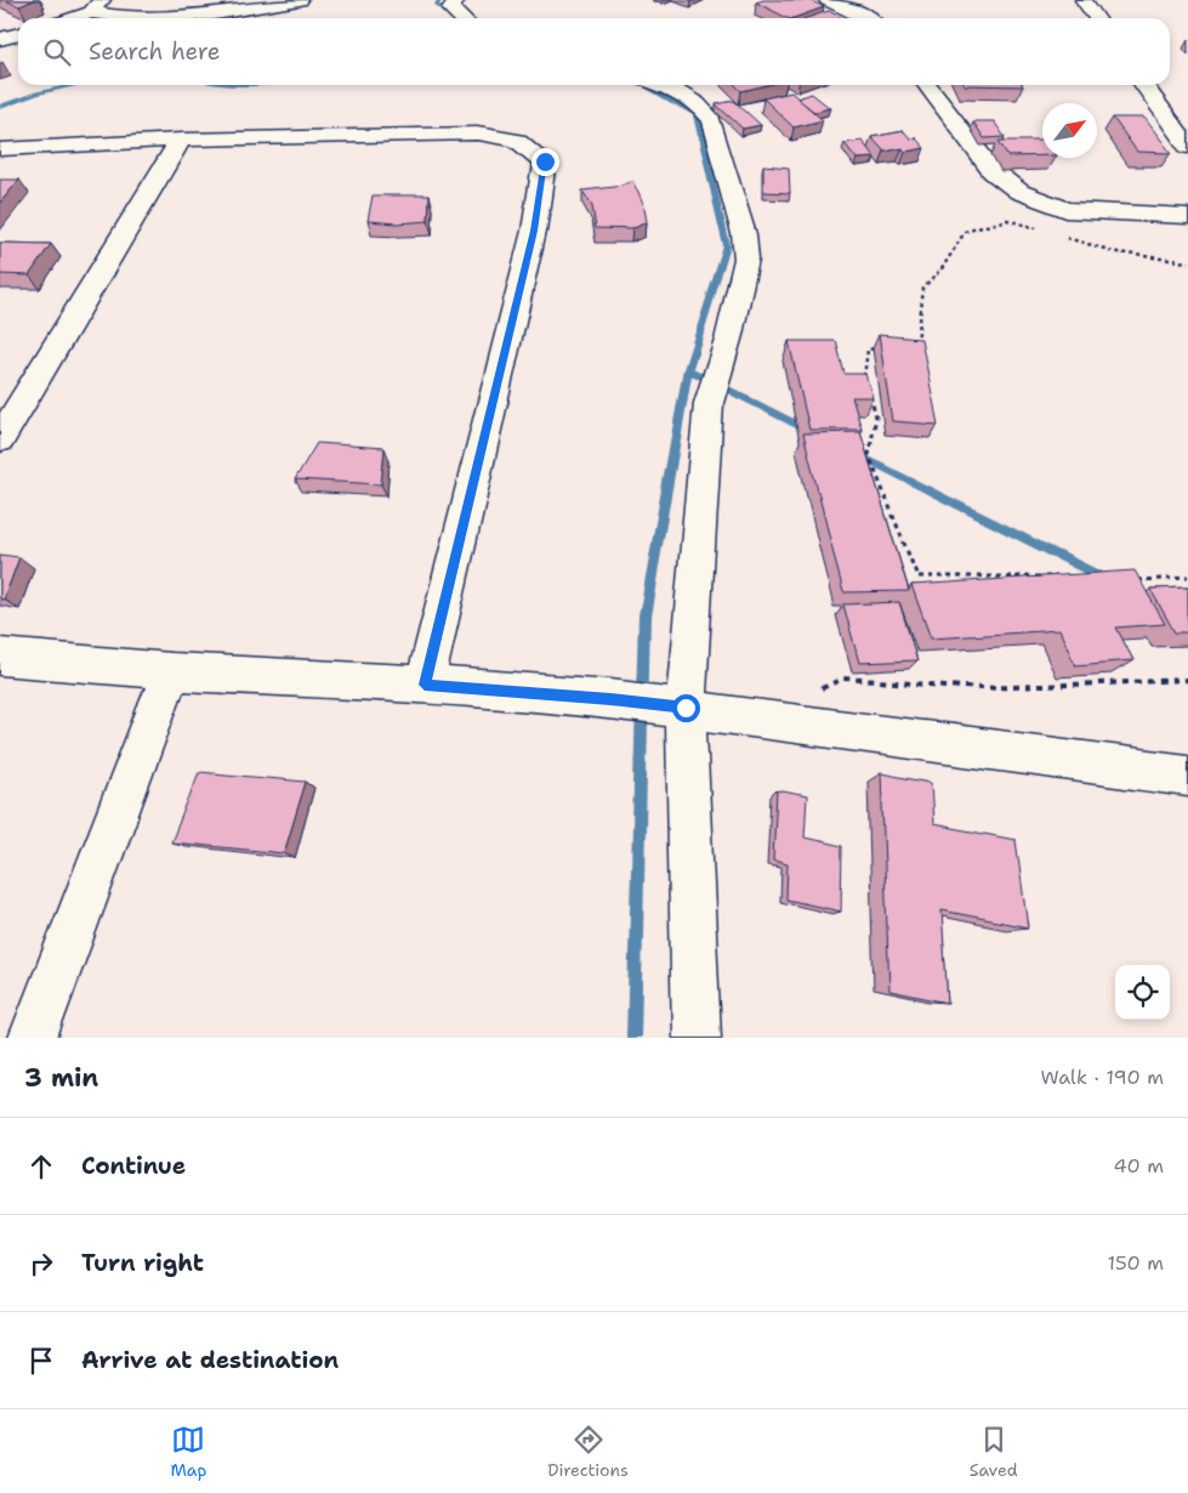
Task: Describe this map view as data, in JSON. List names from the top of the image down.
{
  "north": "top right",
  "page": {
    "search": "Search here",
    "heading": ["3 min", "Walk · 190 m"],
    "list": [
      ["Continue", "40 m"],
      ["Turn right", "150 m"],
      "Arrive at destination"
    ],
    "nav": ["Map", "Directions", "Saved"]
  }
}
